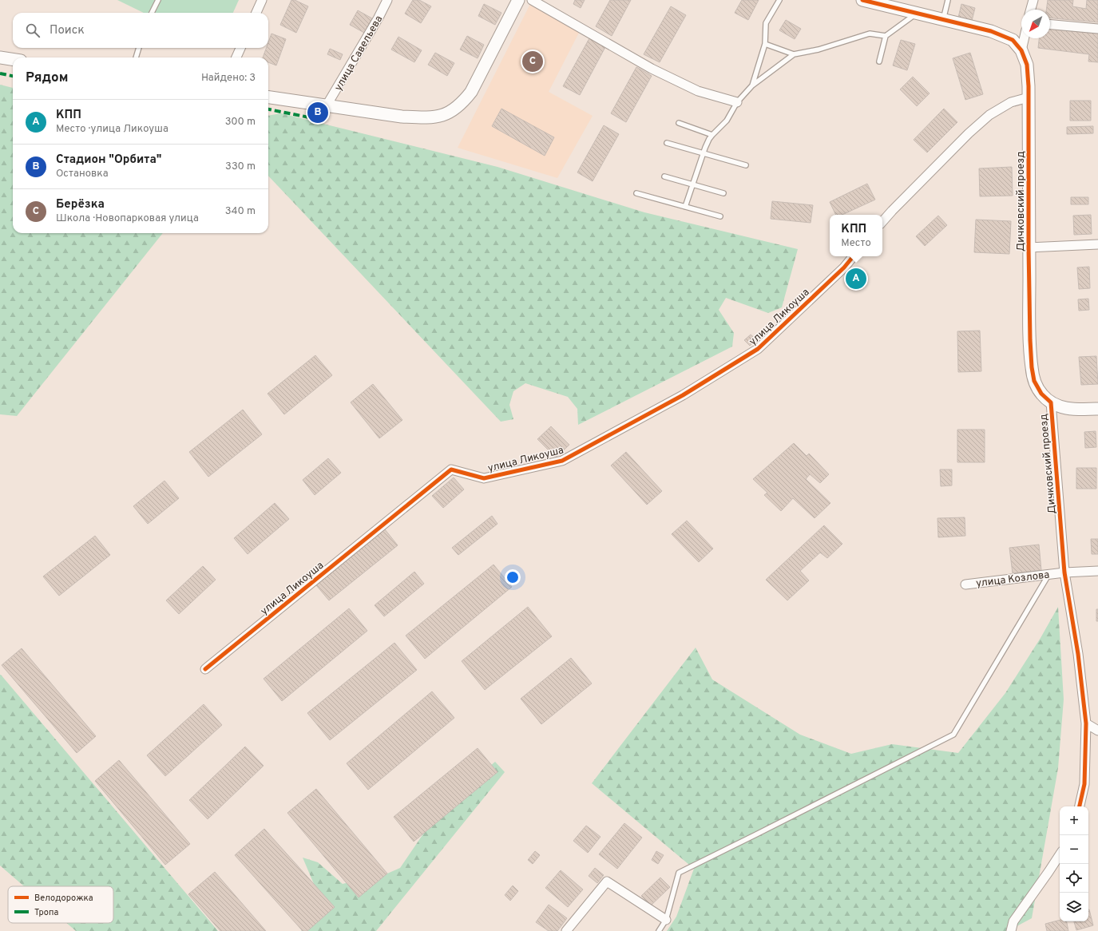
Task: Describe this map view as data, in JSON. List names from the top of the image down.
{
  "streets": {
    "street": [
      "улица Савельева",
      "Дичковский проезд",
      "улица Ликоуша",
      "улица Козлова"
    ]
  },
  "crossings": [
    ["Дичковский проезд", "улица Козлова"]
  ],
  "legend": ["Велодорожка", "Тропа"],
  "north": "bottom left",
  "page": {
    "search": "Поиск",
    "pins": ["C", "B", "A"],
    "heading": ["Рядом", "Найдено: 3"],
    "list": [
      {
        "mark": "A",
        "name": "КПП",
        "note": "Место · улица Ликоуша",
        "value": "300 m"
      },
      {
        "mark": "B",
        "name": "Стадион \"Орбита\"",
        "note": "Остановка",
        "value": "330 m"
      },
      {
        "mark": "C",
        "name": "Берёзка",
        "note": "Школа · Новопарковая улица",
        "value": "340 m"
      }
    ],
    "popup": ["КПП", "Место"],
    "map_buttons": ["+", "−"]
  }
}
